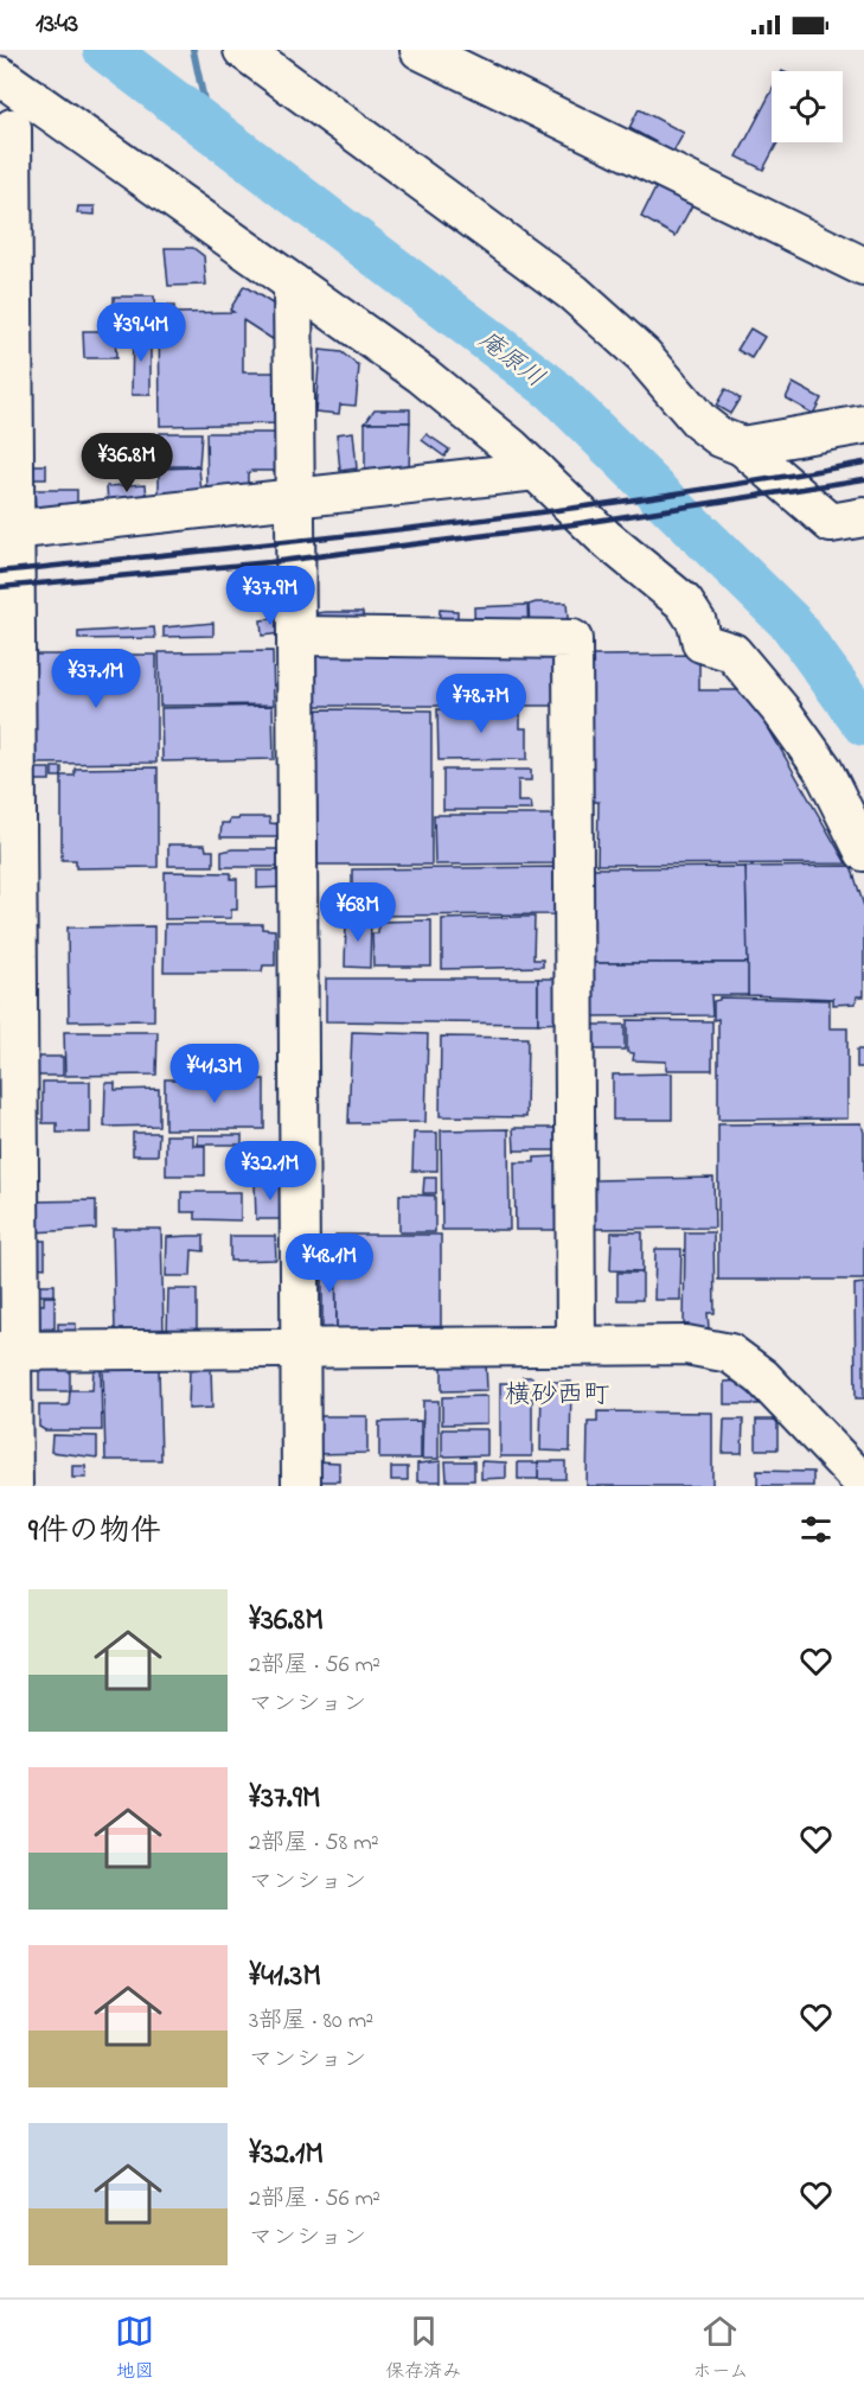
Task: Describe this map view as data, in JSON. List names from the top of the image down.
{
  "districts": ["横砂西町"],
  "water": ["庵原川"],
  "page": {
    "status": "13:43",
    "price": [
      "¥39.4M",
      "¥36.8M",
      "¥37.9M",
      "¥37.1M",
      "¥78.7M",
      "¥68M",
      "¥41.3M",
      "¥32.1M",
      "¥48.1M"
    ],
    "heading": "9件の物件",
    "list": [
      {
        "name": "¥36.8M",
        "note": "2部屋 · 56 m² · マンション"
      },
      {
        "name": "¥37.9M",
        "note": "2部屋 · 58 m² · マンション"
      },
      {
        "name": "¥41.3M",
        "note": "3部屋 · 80 m² · マンション"
      },
      {
        "name": "¥32.1M",
        "note": "2部屋 · 56 m² · マンション"
      }
    ],
    "tabs": ["地図", "保存済み", "ホーム"]
  }
}
